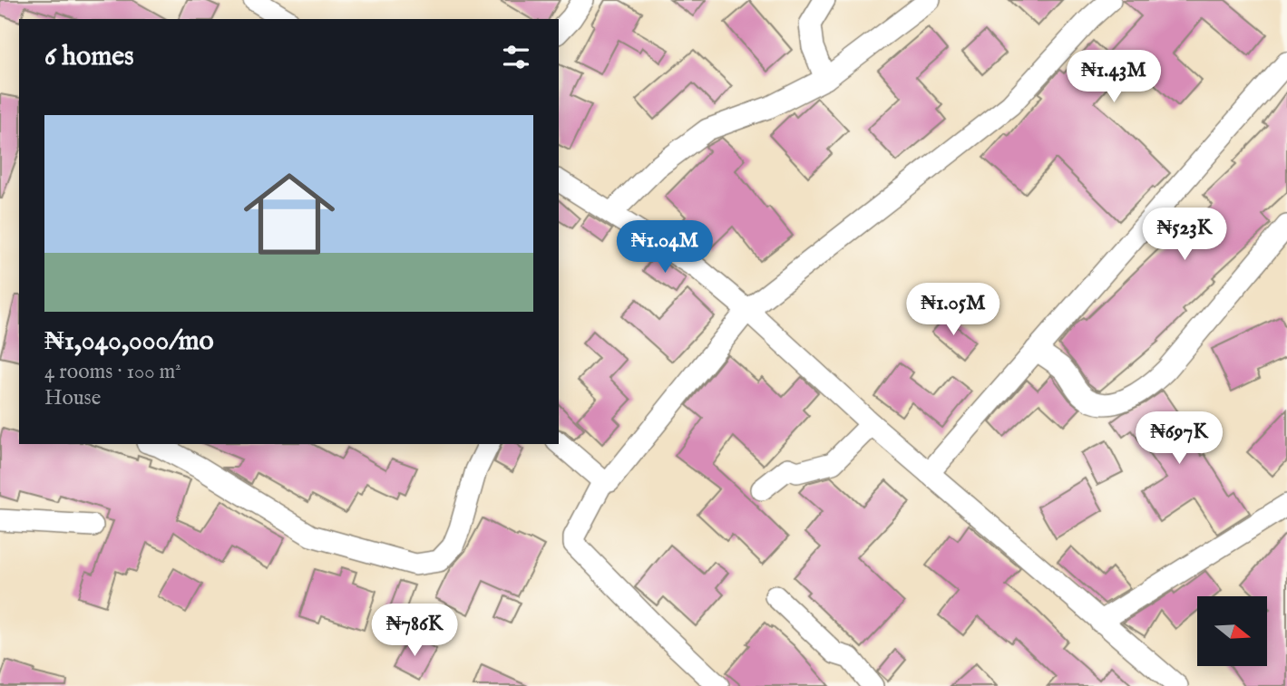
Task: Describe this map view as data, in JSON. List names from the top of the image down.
{
  "north": "right",
  "page": {
    "heading": "6 homes",
    "price": [
      "₦1.43M",
      "₦523K",
      "₦1.04M",
      "₦1.05M",
      "₦697K",
      "₦786K"
    ],
    "list": [
      {
        "name": "₦1,040,000/mo",
        "note": "4 rooms · 100 m² · House"
      }
    ]
  }
}
